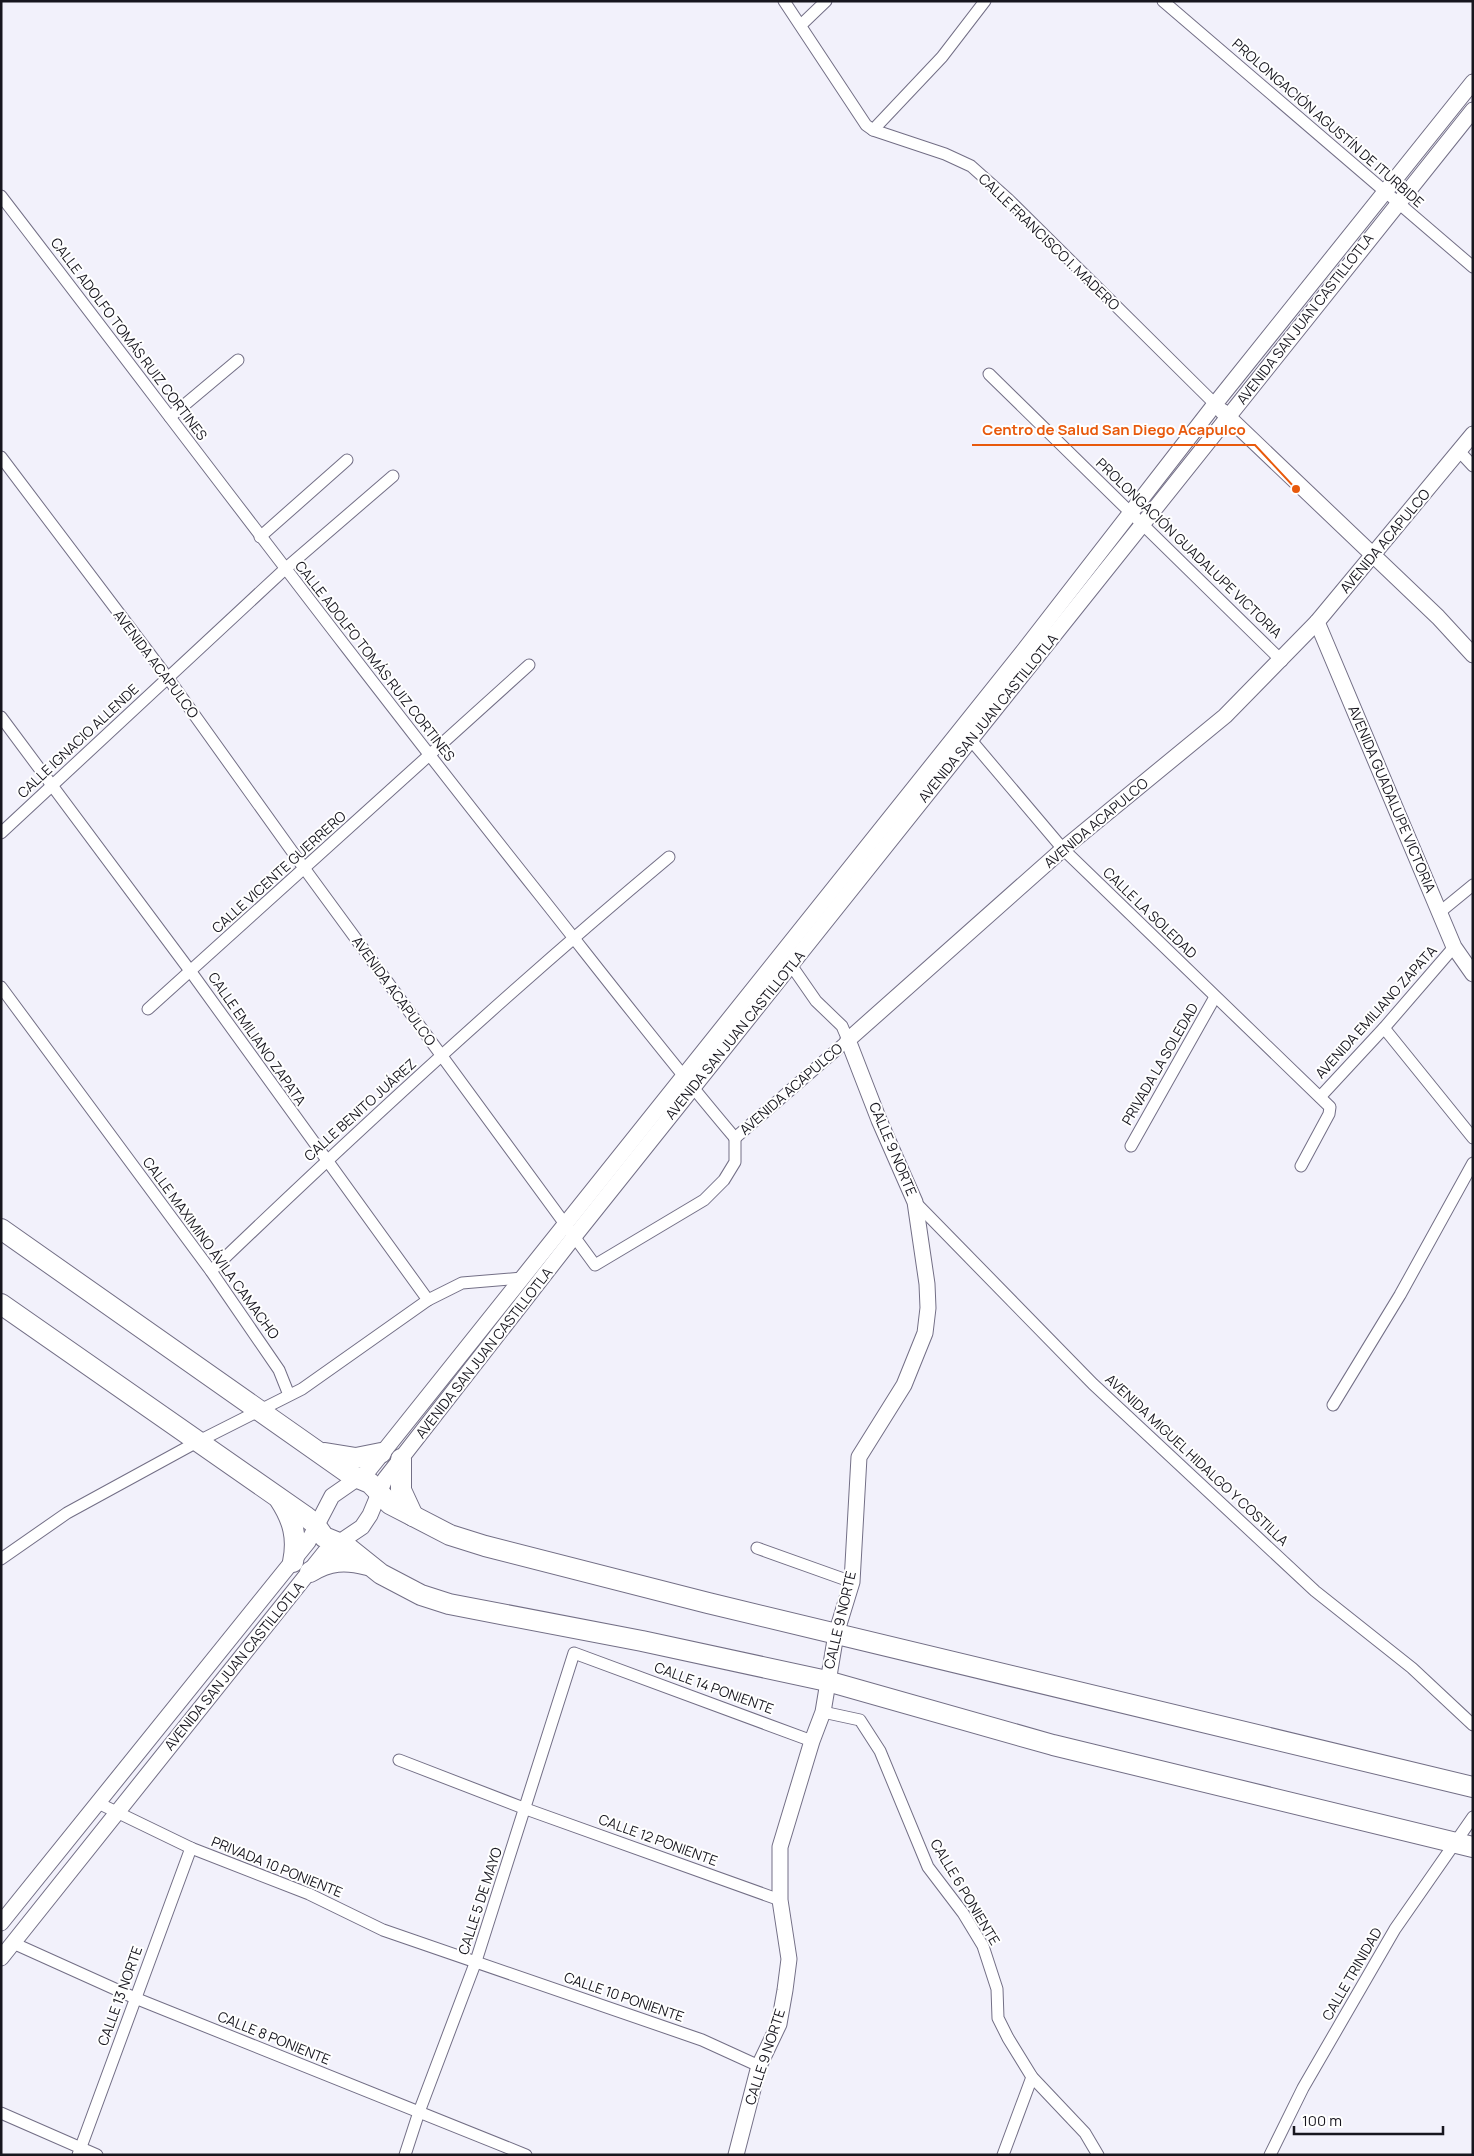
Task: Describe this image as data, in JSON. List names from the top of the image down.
{
  "streets": {
    "main road": [
      "CALLE FRANCISCO I. MADERO",
      "AVENIDA SAN JUAN CASTILLOTLA",
      "AVENIDA ACAPULCO",
      "AVENIDA GUADALUPE VICTORIA",
      "CALLE 9 NORTE"
    ],
    "street": [
      "PROLONGACIÓN AGUSTÍN DE ITURBIDE",
      "CALLE ADOLFO TOMÁS RUIZ CORTINES",
      "PROLONGACIÓN GUADALUPE VICTORIA",
      "CALLE IGNACIO ALLENDE",
      "CALLE VICENTE GUERRERO",
      "CALLE LA SOLEDAD",
      "AVENIDA EMILIANO ZAPATA",
      "CALLE EMILIANO ZAPATA",
      "PRIVADA LA SOLEDAD",
      "CALLE BENITO JUÁREZ",
      "CALLE MAXIMINO ÁVILA CAMACHO",
      "AVENIDA MIGUEL HIDALGO Y COSTILLA",
      "CALLE 14 PONIENTE",
      "CALLE 12 PONIENTE",
      "PRIVADA 10 PONIENTE",
      "CALLE 6 PONIENTE",
      "CALLE 5 DE MAYO",
      "CALLE TRINIDAD",
      "CALLE 13 NORTE",
      "CALLE 10 PONIENTE",
      "CALLE 8 PONIENTE"
    ]
  },
  "crossings": [
    ["PROLONGACIÓN AGUSTÍN DE ITURBIDE", "AVENIDA SAN JUAN CASTILLOTLA"],
    ["CALLE FRANCISCO I. MADERO", "AVENIDA SAN JUAN CASTILLOTLA"],
    ["CALLE FRANCISCO I. MADERO", "AVENIDA ACAPULCO"],
    ["AVENIDA SAN JUAN CASTILLOTLA", "CALLE ADOLFO TOMÁS RUIZ CORTINES"],
    ["AVENIDA SAN JUAN CASTILLOTLA", "AVENIDA ACAPULCO"],
    ["AVENIDA SAN JUAN CASTILLOTLA", "PROLONGACIÓN GUADALUPE VICTORIA"],
    ["AVENIDA SAN JUAN CASTILLOTLA", "CALLE LA SOLEDAD"],
    ["AVENIDA SAN JUAN CASTILLOTLA", "PRIVADA 10 PONIENTE"],
    ["AVENIDA SAN JUAN CASTILLOTLA", "CALLE 8 PONIENTE"],
    ["CALLE ADOLFO TOMÁS RUIZ CORTINES", "AVENIDA ACAPULCO"],
    ["CALLE ADOLFO TOMÁS RUIZ CORTINES", "CALLE IGNACIO ALLENDE"],
    ["CALLE ADOLFO TOMÁS RUIZ CORTINES", "CALLE VICENTE GUERRERO"],
    ["CALLE ADOLFO TOMÁS RUIZ CORTINES", "CALLE BENITO JUÁREZ"],
    ["AVENIDA ACAPULCO", "PROLONGACIÓN GUADALUPE VICTORIA"],
    ["AVENIDA ACAPULCO", "CALLE IGNACIO ALLENDE"],
    ["AVENIDA ACAPULCO", "AVENIDA GUADALUPE VICTORIA"],
    ["AVENIDA ACAPULCO", "CALLE VICENTE GUERRERO"],
    ["AVENIDA ACAPULCO", "CALLE LA SOLEDAD"],
    ["AVENIDA ACAPULCO", "CALLE BENITO JUÁREZ"],
    ["AVENIDA ACAPULCO", "CALLE 9 NORTE"],
    ["CALLE IGNACIO ALLENDE", "CALLE EMILIANO ZAPATA"],
    ["AVENIDA GUADALUPE VICTORIA", "AVENIDA EMILIANO ZAPATA"],
    ["CALLE VICENTE GUERRERO", "CALLE EMILIANO ZAPATA"],
    ["CALLE LA SOLEDAD", "AVENIDA EMILIANO ZAPATA"],
    ["CALLE LA SOLEDAD", "PRIVADA LA SOLEDAD"],
    ["CALLE EMILIANO ZAPATA", "CALLE BENITO JUÁREZ"],
    ["CALLE BENITO JUÁREZ", "CALLE MAXIMINO ÁVILA CAMACHO"],
    ["CALLE 9 NORTE", "AVENIDA MIGUEL HIDALGO Y COSTILLA"],
    ["CALLE 9 NORTE", "CALLE 14 PONIENTE"],
    ["CALLE 9 NORTE", "CALLE 12 PONIENTE"],
    ["CALLE 9 NORTE", "CALLE 6 PONIENTE"],
    ["CALLE 9 NORTE", "CALLE 10 PONIENTE"],
    ["CALLE 14 PONIENTE", "CALLE 5 DE MAYO"],
    ["CALLE 12 PONIENTE", "CALLE 5 DE MAYO"],
    ["PRIVADA 10 PONIENTE", "CALLE 5 DE MAYO"],
    ["PRIVADA 10 PONIENTE", "CALLE 13 NORTE"],
    ["PRIVADA 10 PONIENTE", "CALLE 10 PONIENTE"],
    ["CALLE 5 DE MAYO", "CALLE 10 PONIENTE"],
    ["CALLE 5 DE MAYO", "CALLE 8 PONIENTE"],
    ["CALLE 13 NORTE", "CALLE 8 PONIENTE"]
  ],
  "places": ["Centro de Salud San Diego Acapulco"],
  "scale_bar": "100 m"
}
